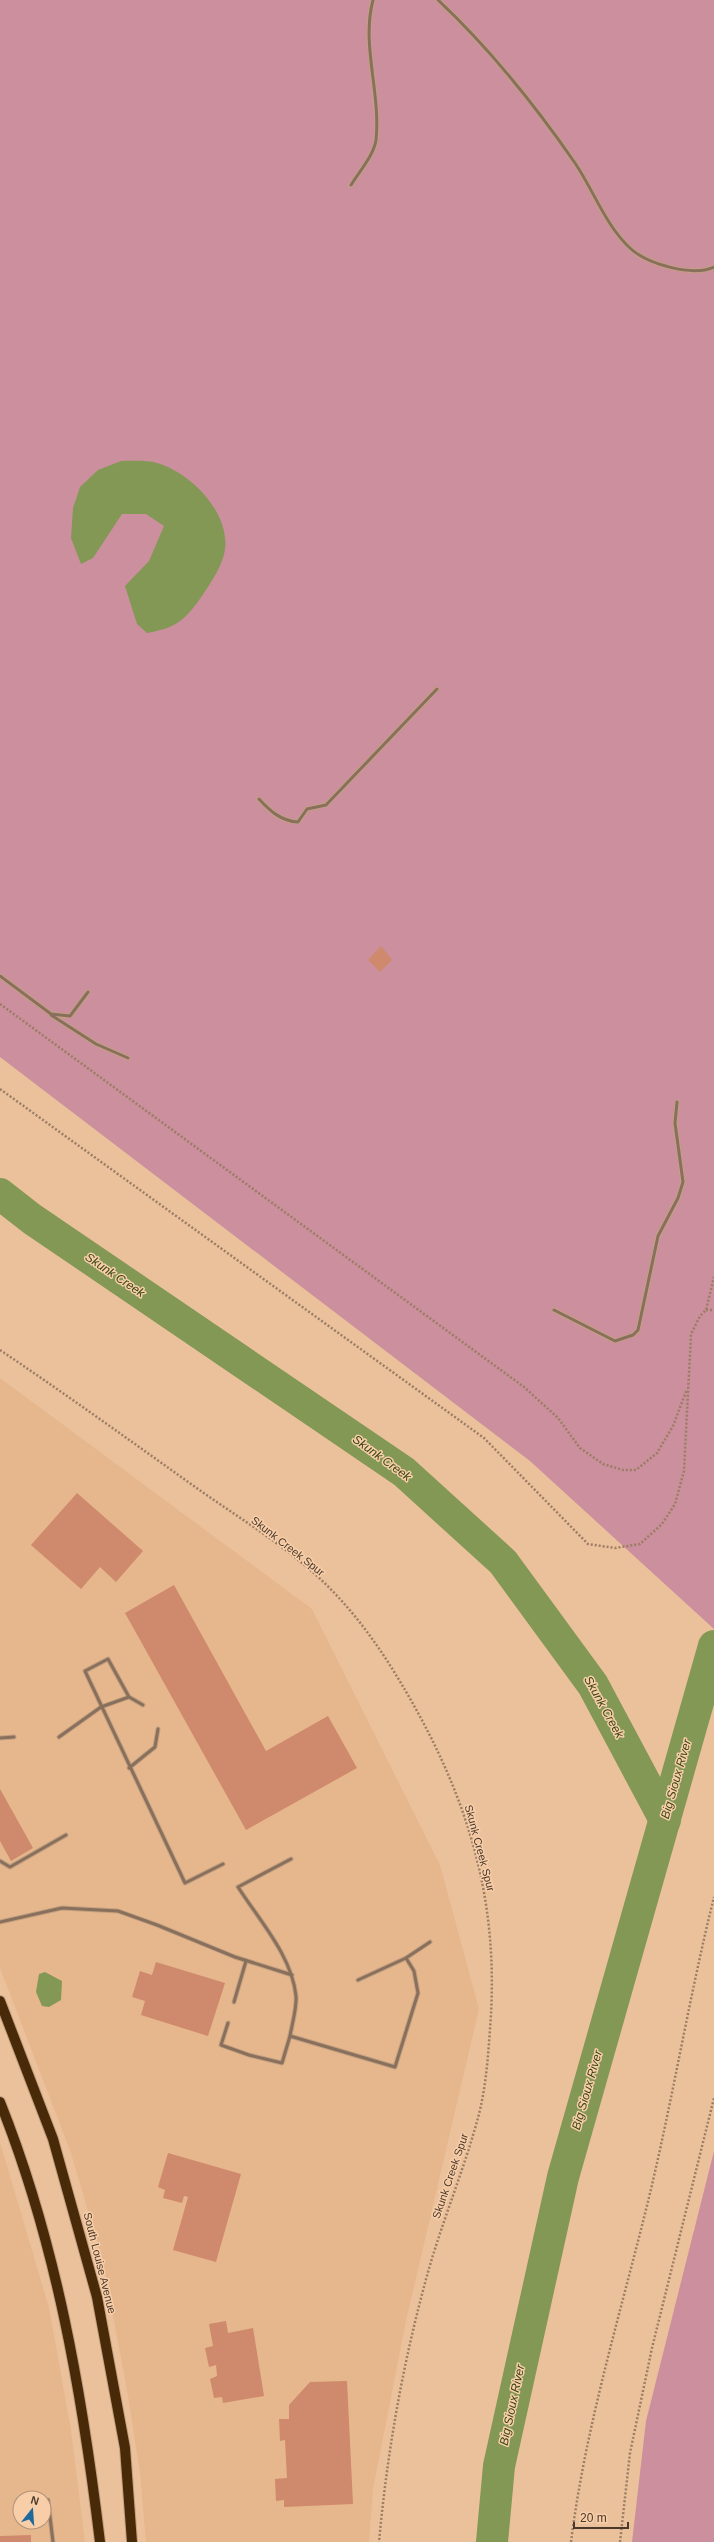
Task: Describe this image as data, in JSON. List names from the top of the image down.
{
  "streets": {
    "main road": ["South Louise Avenue"],
    "path": ["Skunk Creek Spur"]
  },
  "water": ["Skunk Creek", "Big Sioux River"],
  "scale_bar": "20 m",
  "north": "top"
}
